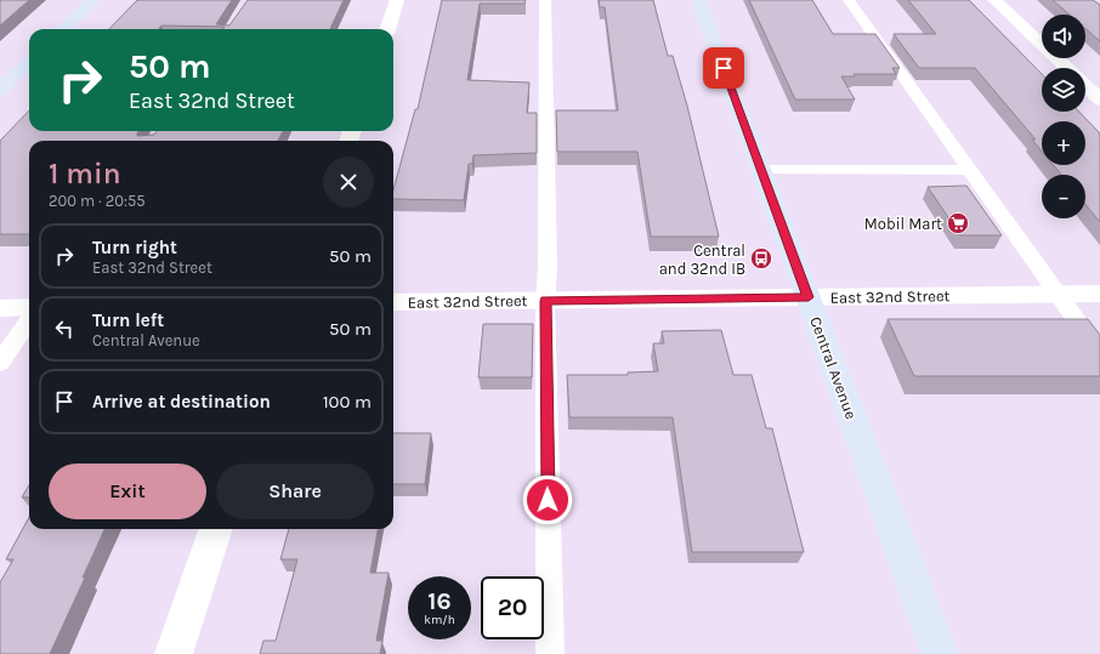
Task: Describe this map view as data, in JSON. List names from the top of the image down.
{
  "streets": {
    "main road": ["Central Avenue"],
    "street": ["East 32nd Street"]
  },
  "crossings": [
    ["East 32nd Street", "Central Avenue"]
  ],
  "places": {
    "supermarket": ["Mobil Mart"],
    "bus stop": ["Central and 32nd IB"]
  },
  "page": {
    "map_buttons": ["+", "−"],
    "turn": ["50 m", "East 32nd Street"],
    "heading": ["1 min", "200 m · 20:55"],
    "list": [
      {
        "name": "Turn right",
        "note": "East 32nd Street",
        "value": "50 m"
      },
      {
        "name": "Turn left",
        "note": "Central Avenue",
        "value": "50 m"
      },
      {
        "name": "Arrive at destination",
        "value": "100 m"
      }
    ],
    "buttons": ["Exit", "Share"],
    "speed": "16 km/h",
    "limit": "20"
  }
}
